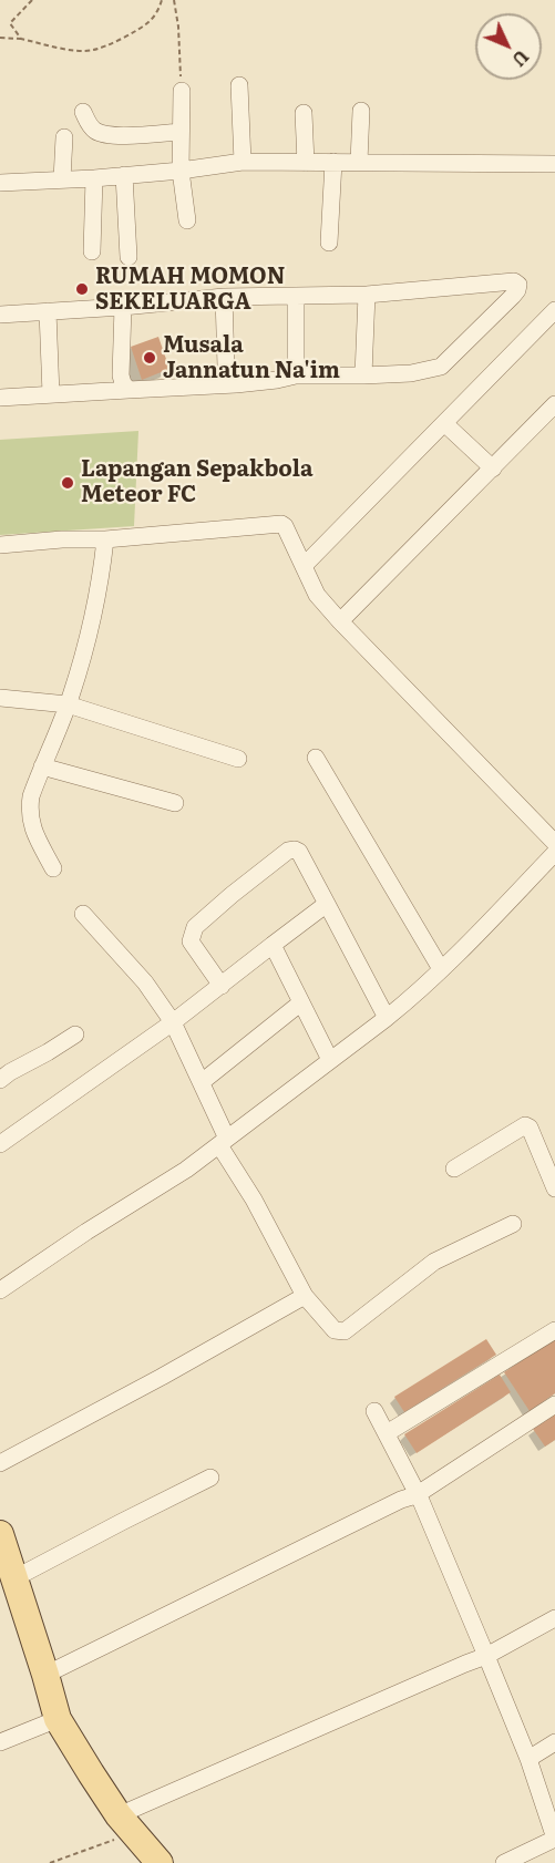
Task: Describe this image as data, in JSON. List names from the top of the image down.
{
  "places": ["RUMAH MOMON SEKELUARGA", "Musala Jannatun Na'im", "Lapangan Sepakbola Meteor FC"],
  "north": "bottom right"
}
